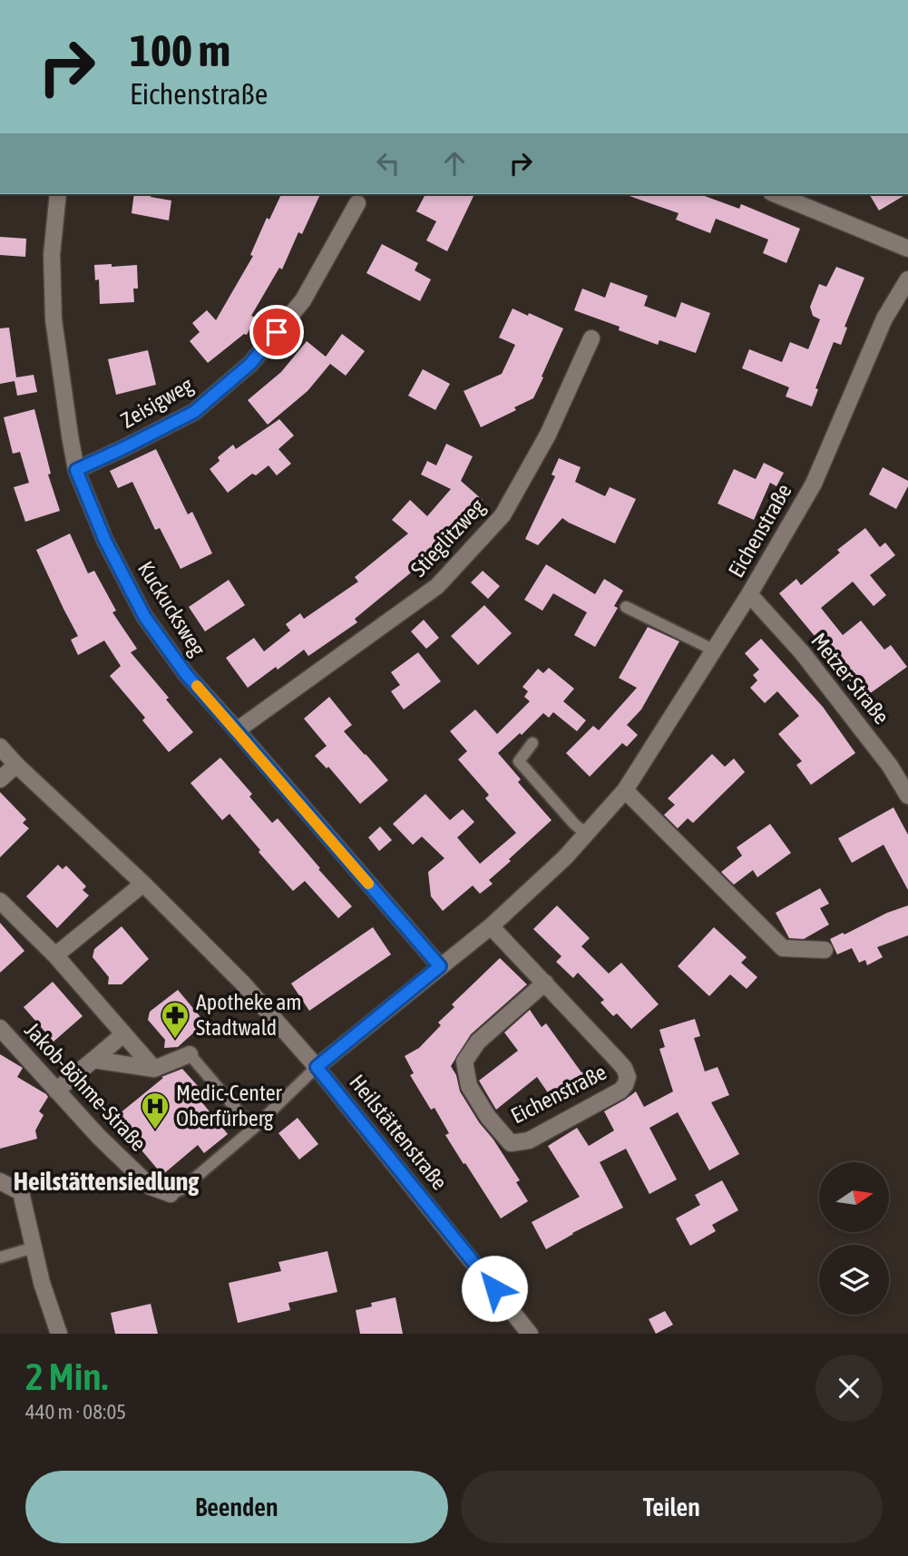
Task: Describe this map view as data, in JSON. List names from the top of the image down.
{
  "streets": {
    "street": [
      "Zeisigweg",
      "Eichenstraße",
      "Stieglitzweg",
      "Kuckucksweg",
      "Metzer Straße",
      "Jakob-Böhme-Straße",
      "Heilstättenstraße"
    ]
  },
  "crossings": [
    ["Zeisigweg", "Kuckucksweg"],
    ["Eichenstraße", "Kuckucksweg"],
    ["Eichenstraße", "Metzer Straße"],
    ["Eichenstraße", "Heilstättenstraße"],
    ["Stieglitzweg", "Kuckucksweg"]
  ],
  "districts": ["Heilstättensiedlung"],
  "places": {
    "pharmacy": ["Apotheke am Stadtwald"],
    "hospital": ["Medic-Center Oberfürberg"]
  },
  "north": "right",
  "page": {
    "turn": ["100 m", "Eichenstraße"],
    "heading": ["2 Min.", "440 m · 08:05"],
    "buttons": ["Beenden", "Teilen"]
  }
}
